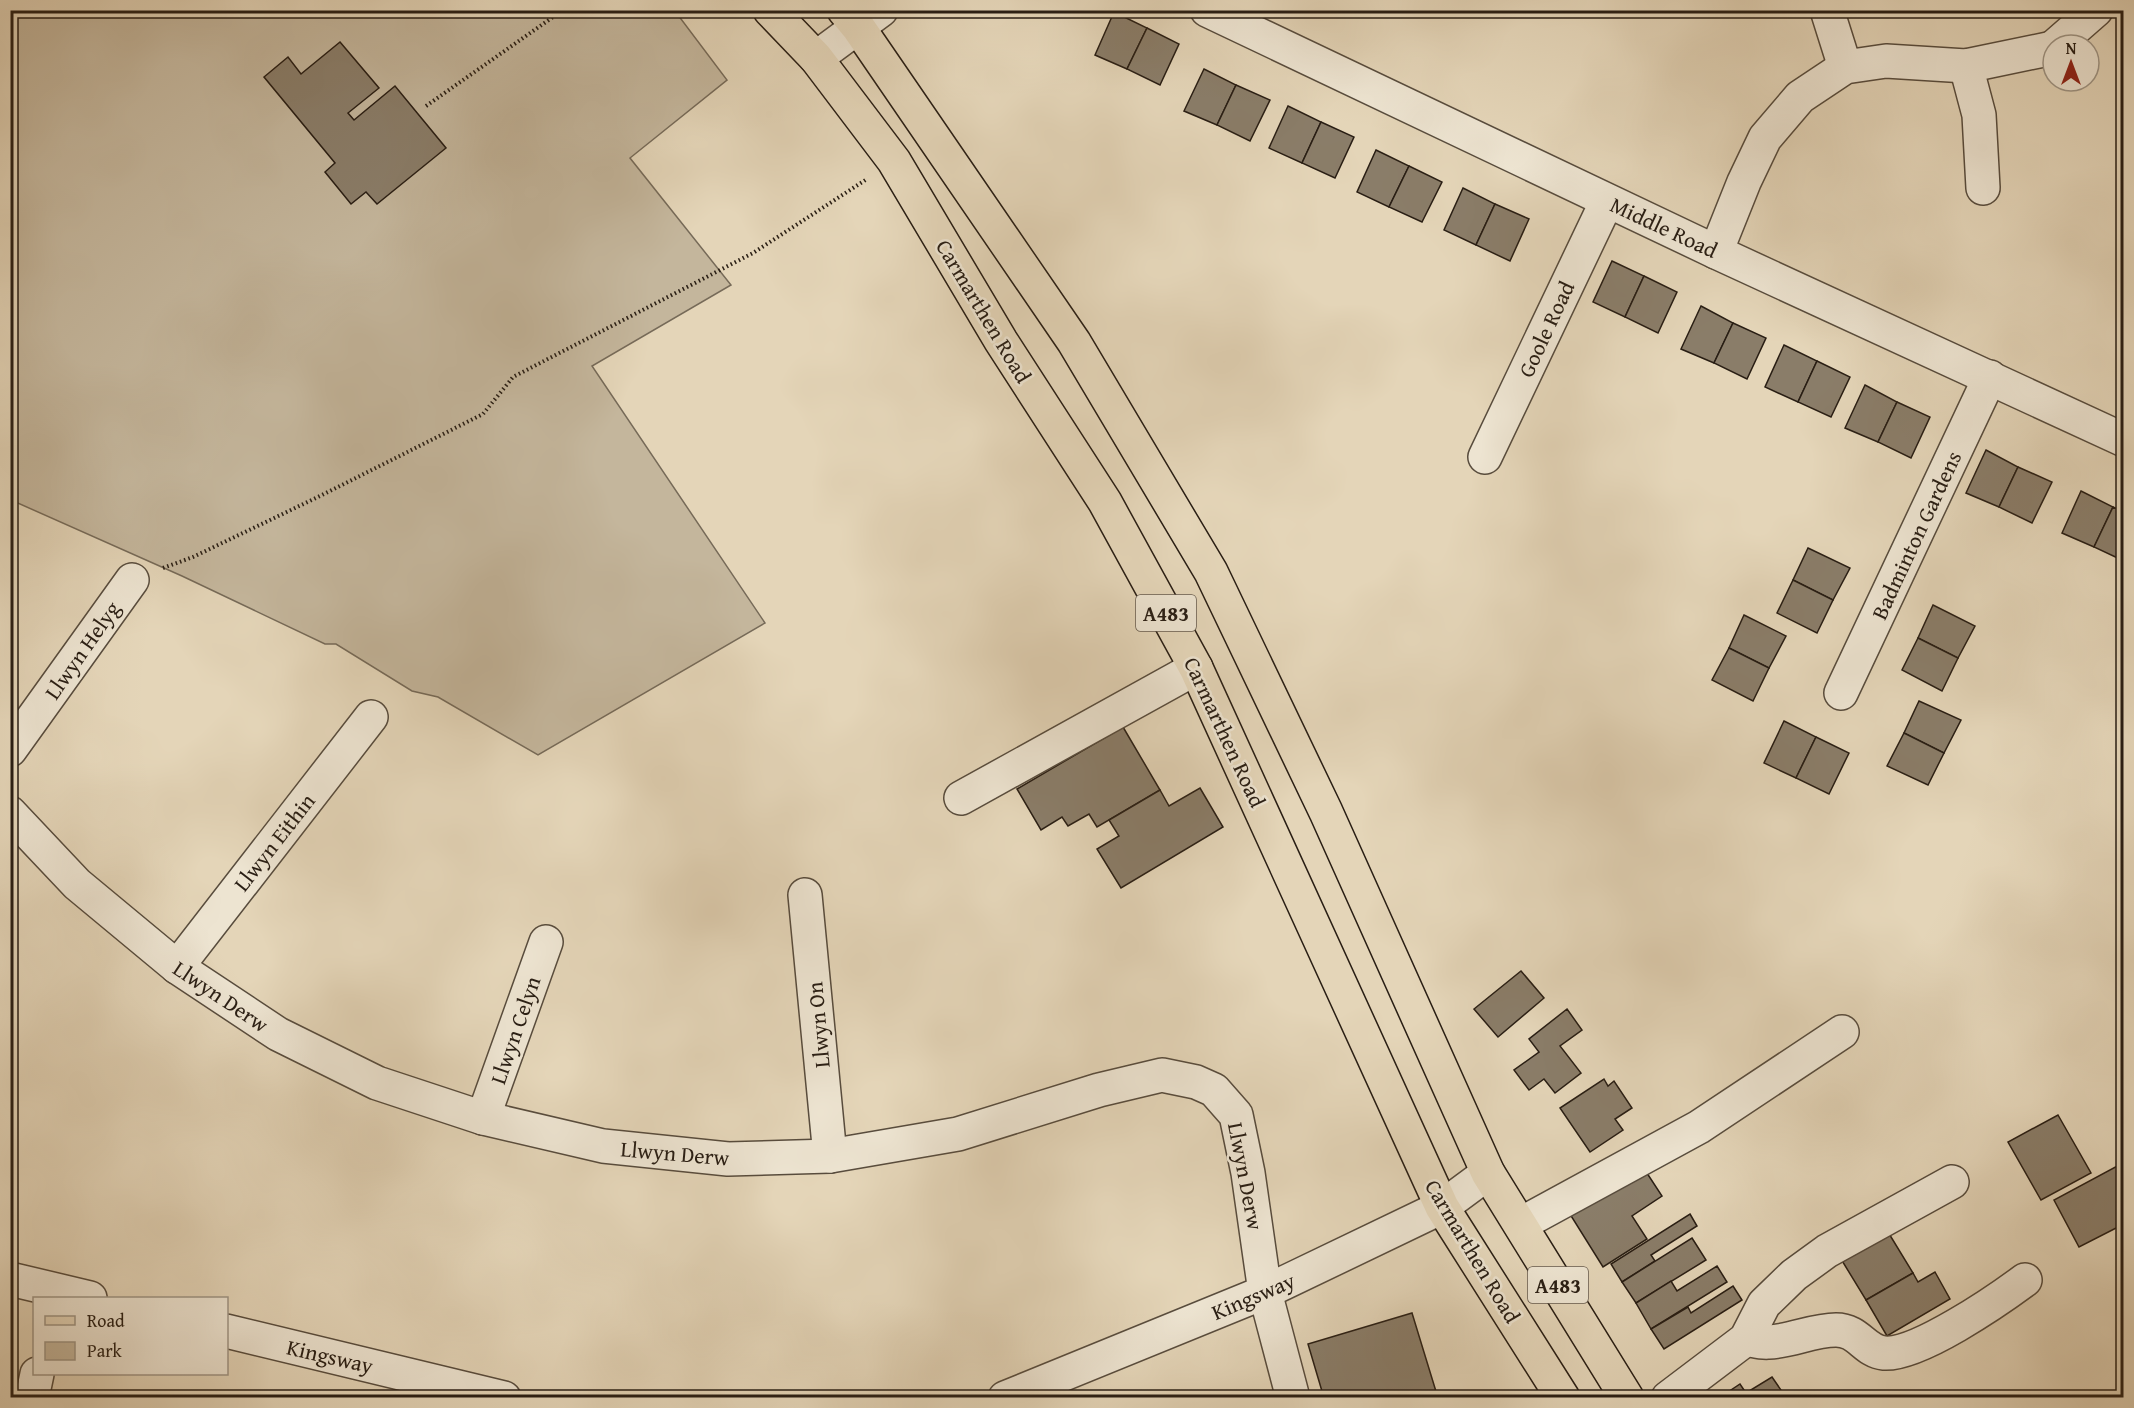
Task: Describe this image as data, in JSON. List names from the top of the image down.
{
  "streets": {
    "main road": ["Carmarthen Road", "A483"],
    "street": [
      "Middle Road",
      "Goole Road",
      "Badminton Gardens",
      "Llwyn Helyg",
      "Llwyn Eithin",
      "Llwyn Derw",
      "Llwyn On",
      "Llwyn Celyn",
      "Kingsway"
    ]
  },
  "crossings": [
    ["Middle Road", "Goole Road"],
    ["Middle Road", "Badminton Gardens"],
    ["Carmarthen Road", "Kingsway"],
    ["A483", "Kingsway"],
    ["Llwyn Eithin", "Llwyn Derw"],
    ["Llwyn Derw", "Llwyn On"],
    ["Llwyn Derw", "Llwyn Celyn"],
    ["Llwyn Derw", "Kingsway"]
  ],
  "legend": ["Road", "Park"],
  "north": "top"
}
